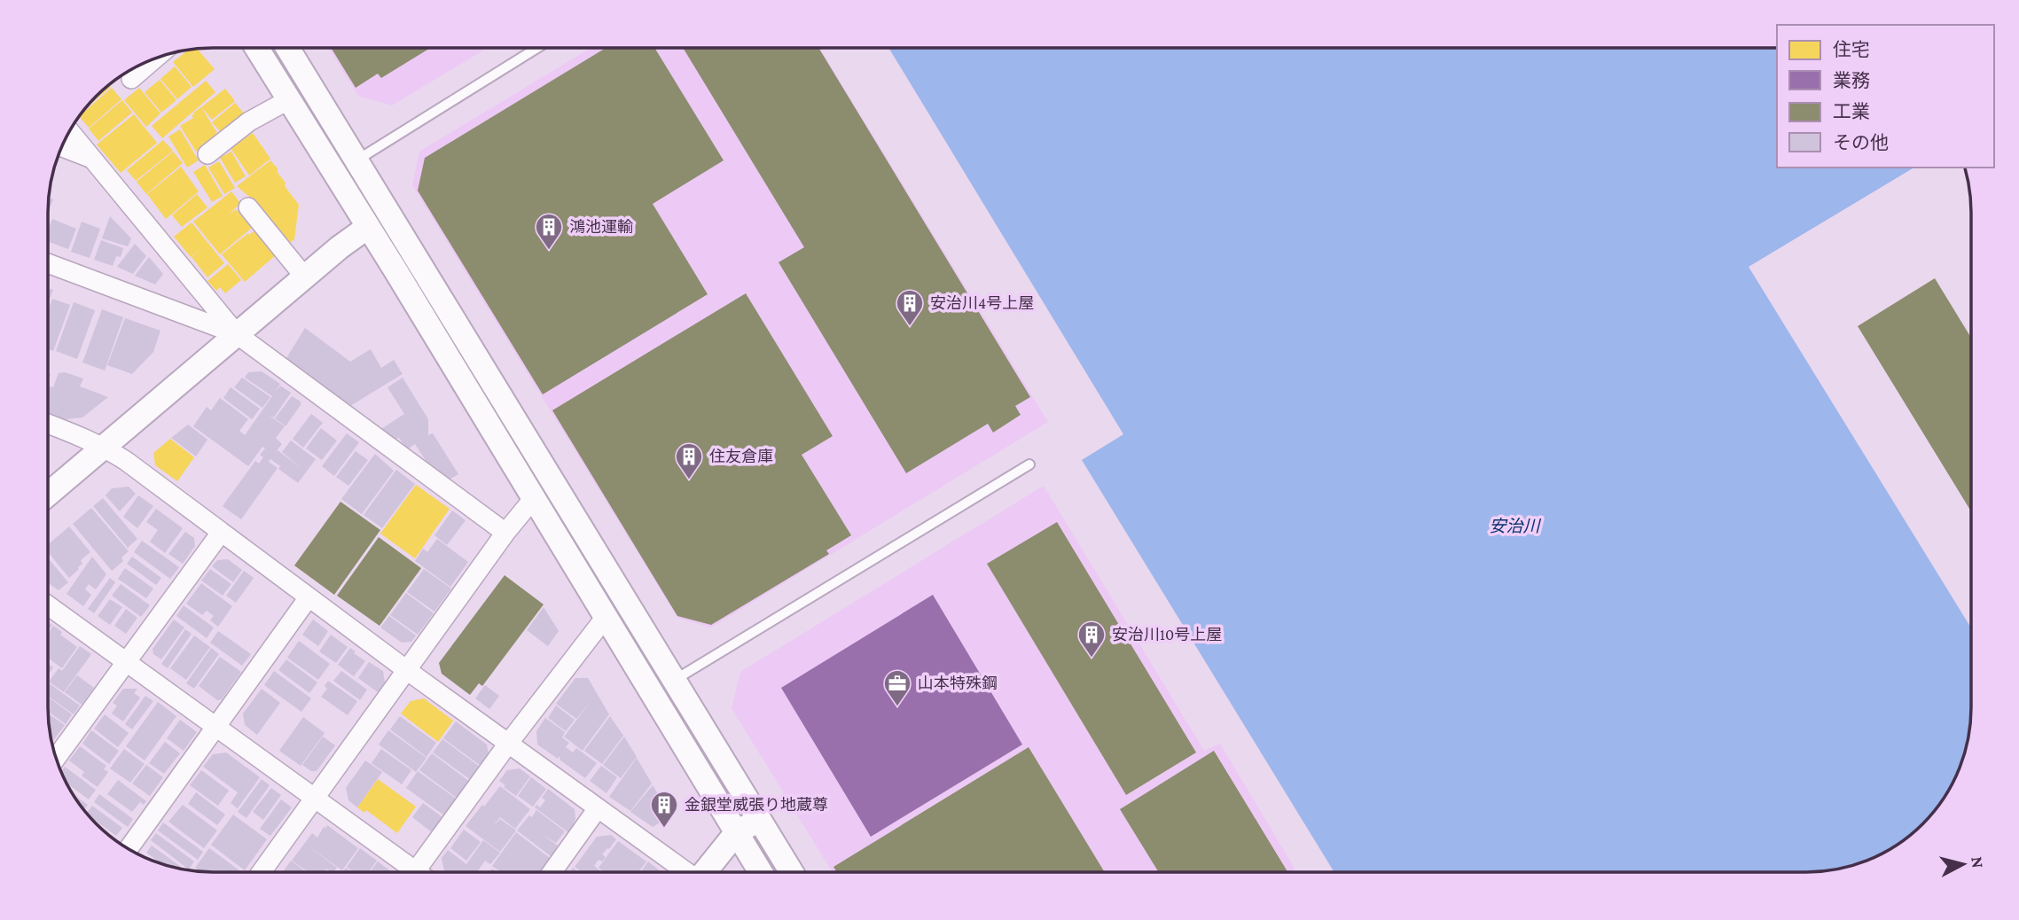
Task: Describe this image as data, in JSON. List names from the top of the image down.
{
  "water": ["安治川"],
  "places": {
    "building": [
      "鴻池運輸",
      "安治川4号上屋",
      "住友倉庫",
      "安治川10号上屋",
      "金銀堂威張り地蔵尊"
    ],
    "office": ["山本特殊鋼"]
  },
  "legend": [
    "住宅",
    "業務",
    "工業",
    "その他"
  ],
  "north": "right"
}
